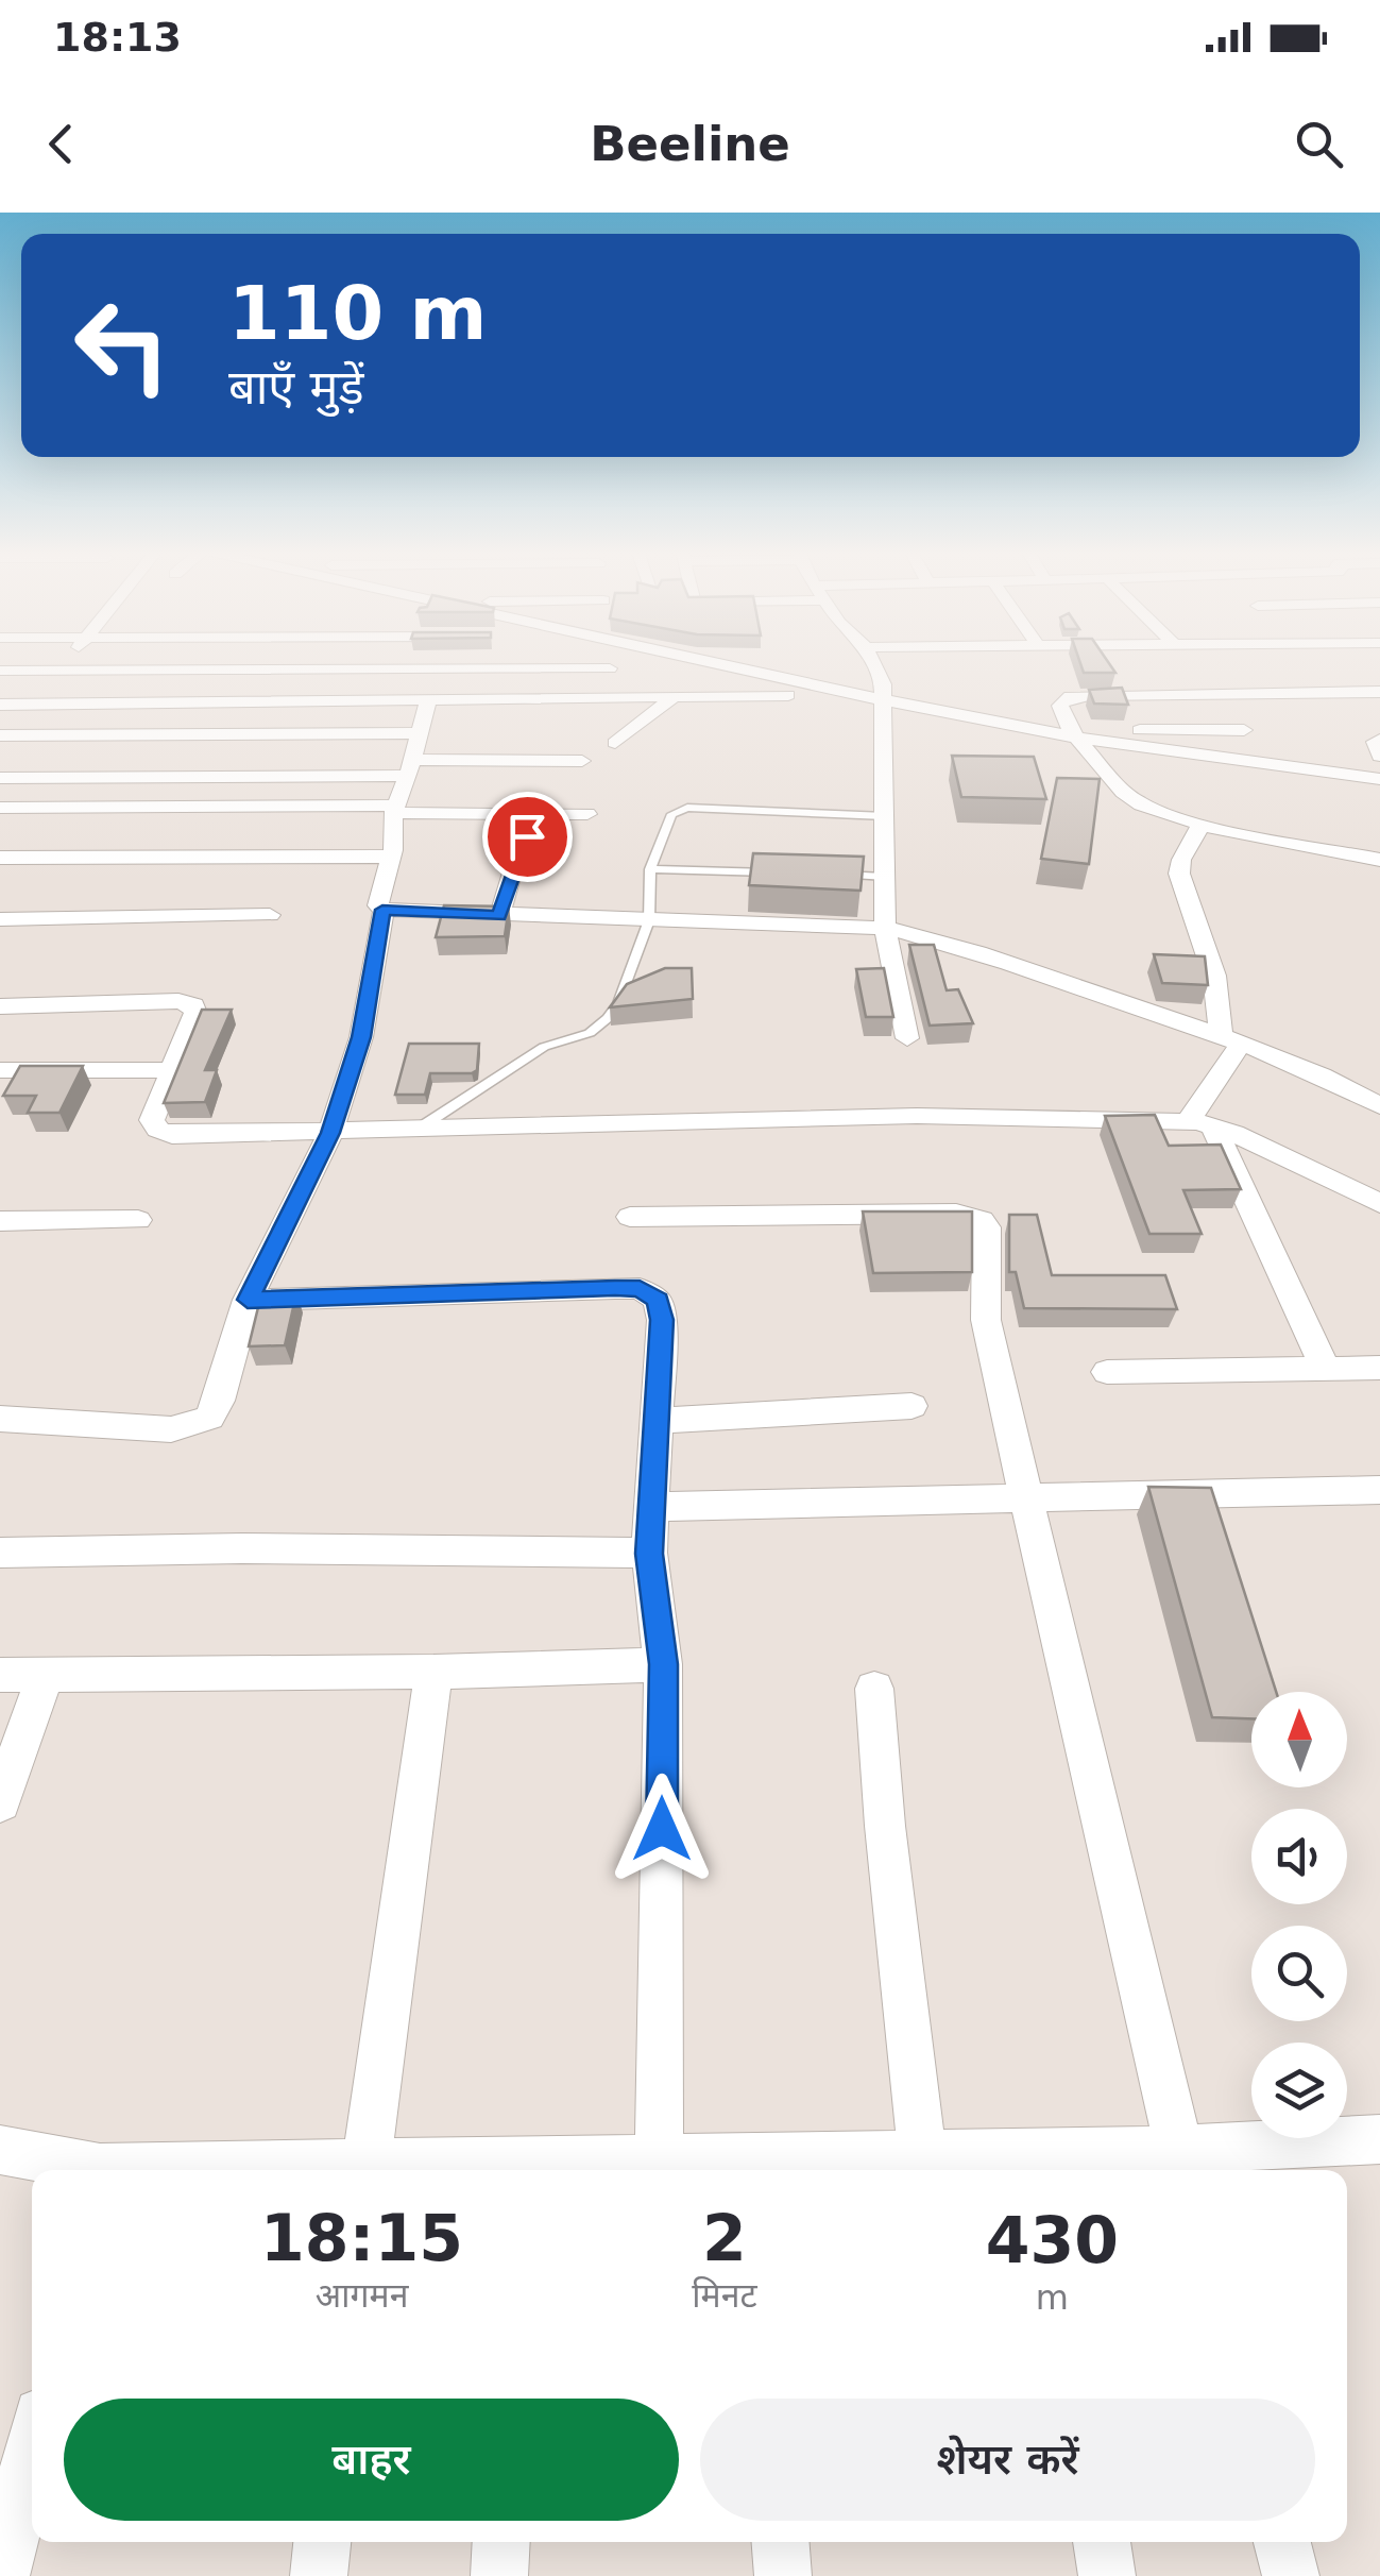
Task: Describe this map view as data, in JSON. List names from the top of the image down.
{
  "north": "top",
  "page": {
    "status": "18:13",
    "header": "Beeline",
    "turn": ["110 m", "बाएँ मुड़ें"],
    "eta": [
      "18:15",
      "आगमन",
      "2",
      "मिनट",
      "430",
      "m"
    ],
    "buttons": ["बाहर", "शेयर करें"]
  }
}
